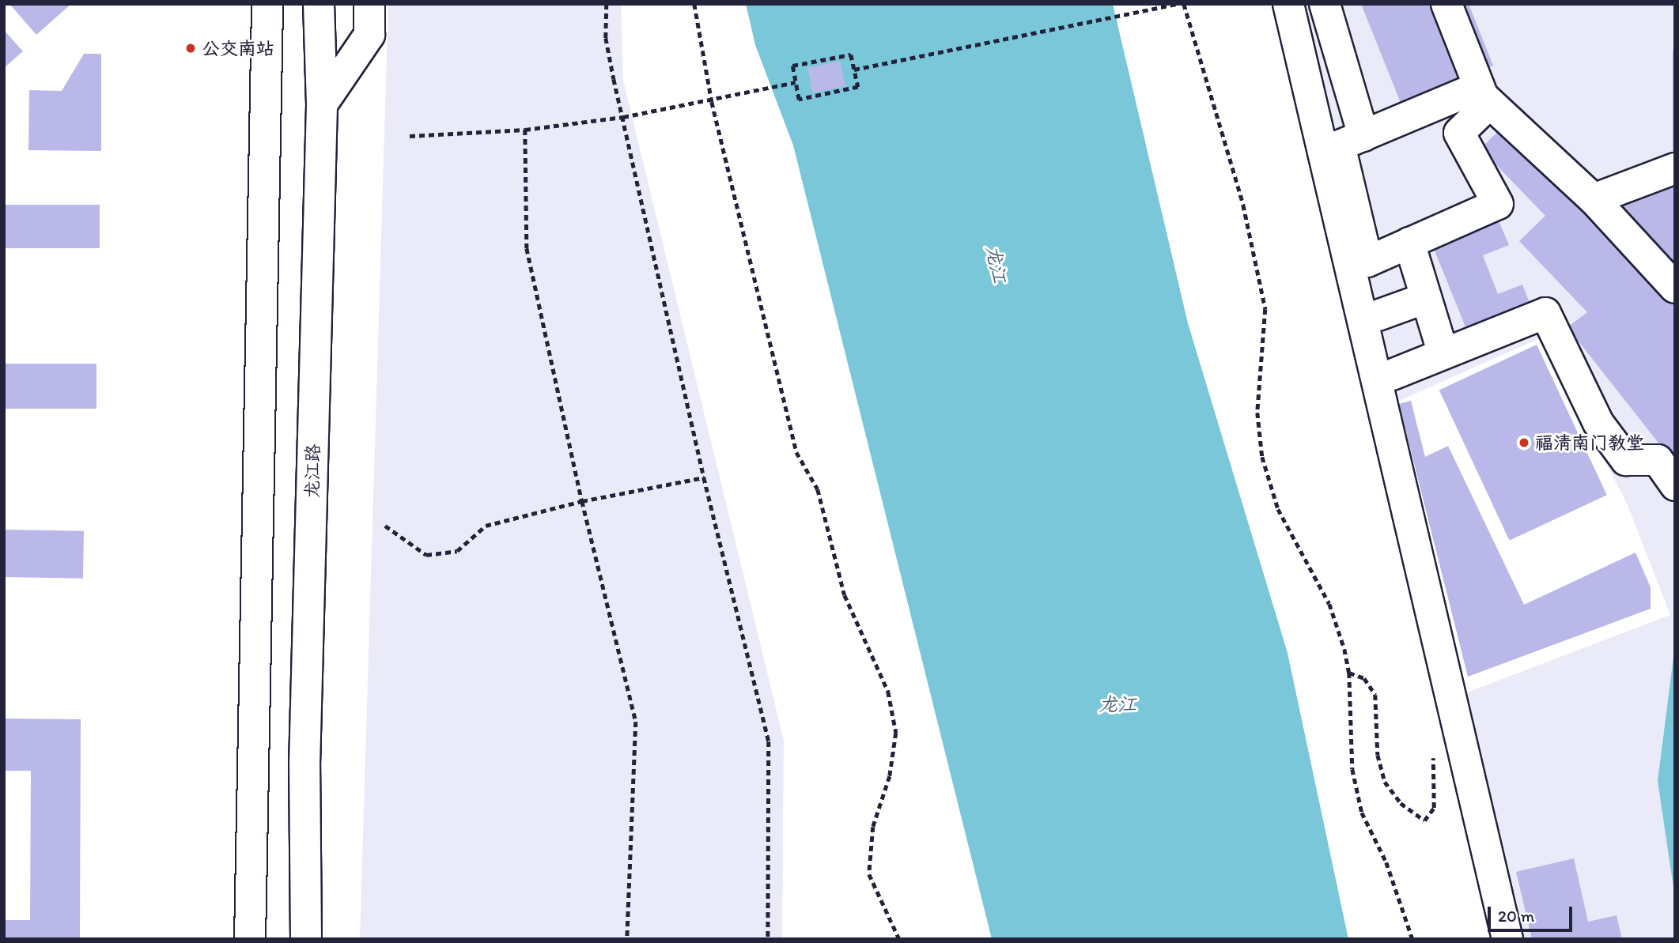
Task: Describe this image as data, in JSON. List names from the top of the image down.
{
  "streets": {
    "main road": ["龙江路"]
  },
  "water": ["龙江"],
  "places": ["公交南站", "福清南门教堂"],
  "scale_bar": "20 m"
}
